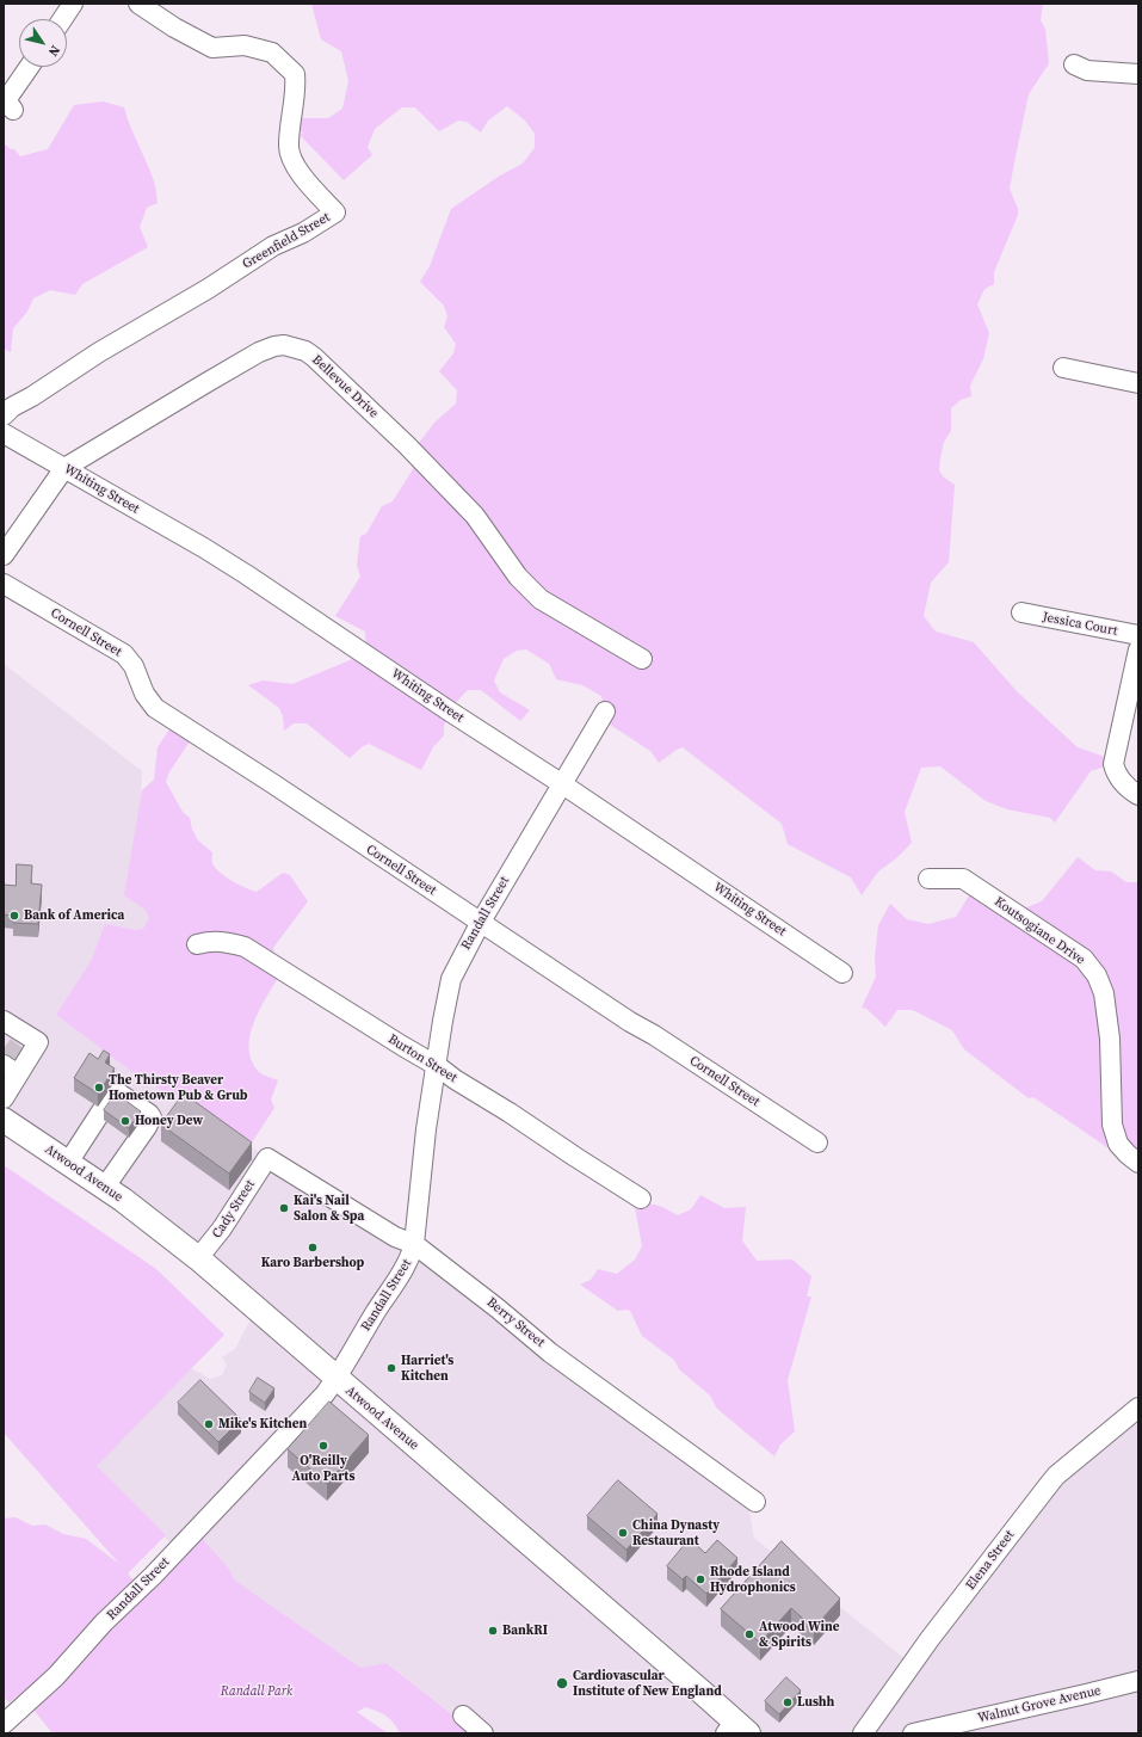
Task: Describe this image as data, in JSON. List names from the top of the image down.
{
  "streets": {
    "main road": ["Atwood Avenue"],
    "street": [
      "Greenfield Street",
      "Bellevue Drive",
      "Whiting Street",
      "Jessica Court",
      "Cornell Street",
      "Randall Street",
      "Koutsogiane Drive",
      "Burton Street",
      "Cady Street",
      "Berry Street",
      "Elena Street",
      "Walnut Grove Avenue"
    ]
  },
  "crossings": [
    ["Bellevue Drive", "Whiting Street"],
    ["Whiting Street", "Randall Street"],
    ["Cornell Street", "Randall Street"],
    ["Randall Street", "Burton Street"],
    ["Randall Street", "Atwood Avenue"],
    ["Randall Street", "Berry Street"],
    ["Atwood Avenue", "Cady Street"],
    ["Cady Street", "Berry Street"]
  ],
  "parks": ["Randall Park"],
  "places": [
    "Bank of America",
    "The Thirsty Beaver Hometown Pub & Grub",
    "Honey Dew",
    "Kai's Nail Salon & Spa",
    "Karo Barbershop",
    "Harriet's Kitchen",
    "Mike's Kitchen",
    "O'Reilly Auto Parts",
    "China Dynasty Restaurant",
    "Rhode Island Hydrophonics",
    "BankRI",
    "Atwood Wine & Spirits",
    "Cardiovascular Institute of New England",
    "Lushh"
  ],
  "north": "bottom right"
}
